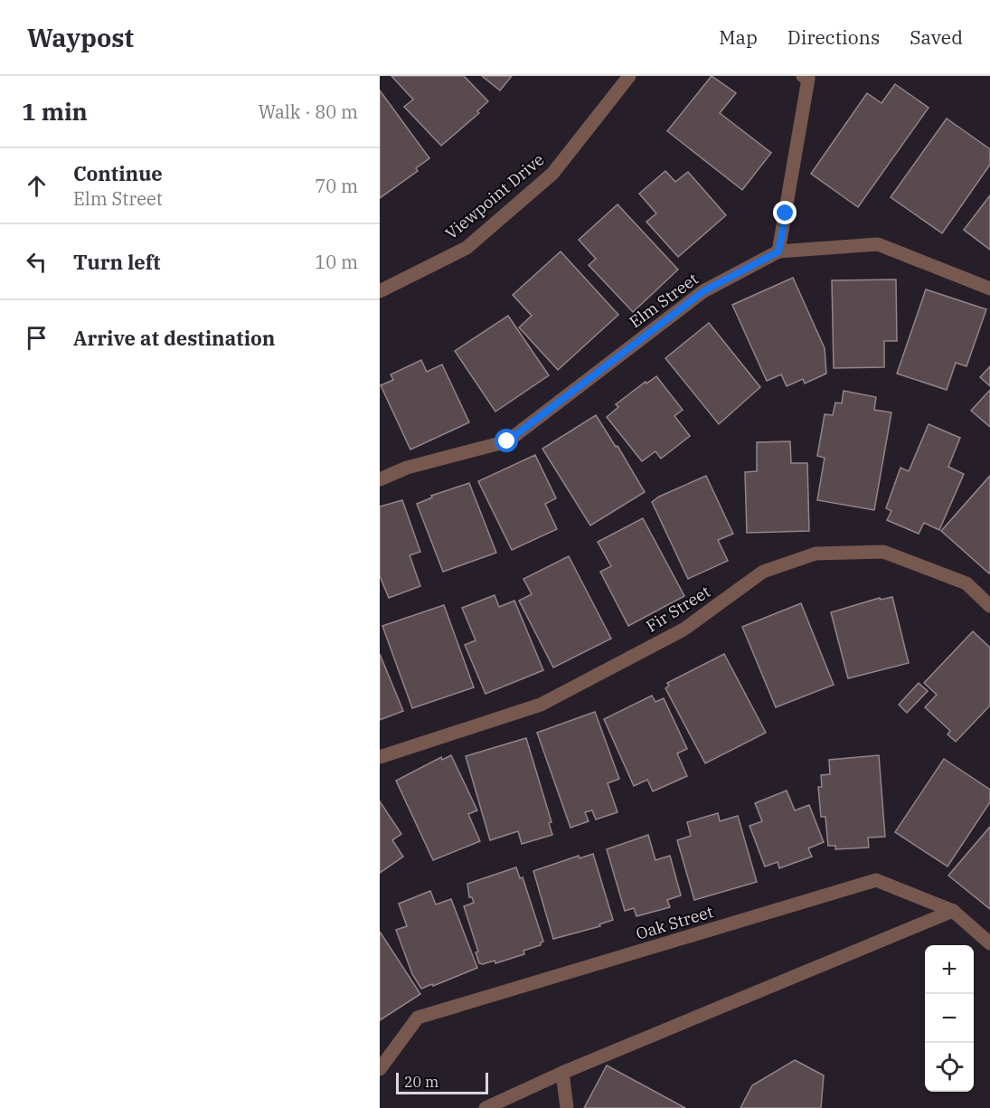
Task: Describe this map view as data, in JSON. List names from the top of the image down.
{
  "streets": {
    "street": [
      "Viewpoint Drive",
      "Elm Street",
      "Fir Street",
      "Oak Street"
    ]
  },
  "scale_bar": "20 m",
  "page": {
    "header": "Waypost",
    "nav": ["Map", "Directions", "Saved"],
    "heading": ["1 min", "Walk · 80 m"],
    "list": [
      ["Continue", "Elm Street", "70 m"],
      ["Turn left", "10 m"],
      "Arrive at destination"
    ],
    "map_buttons": ["+", "−"],
    "scale": "20 m"
  }
}
